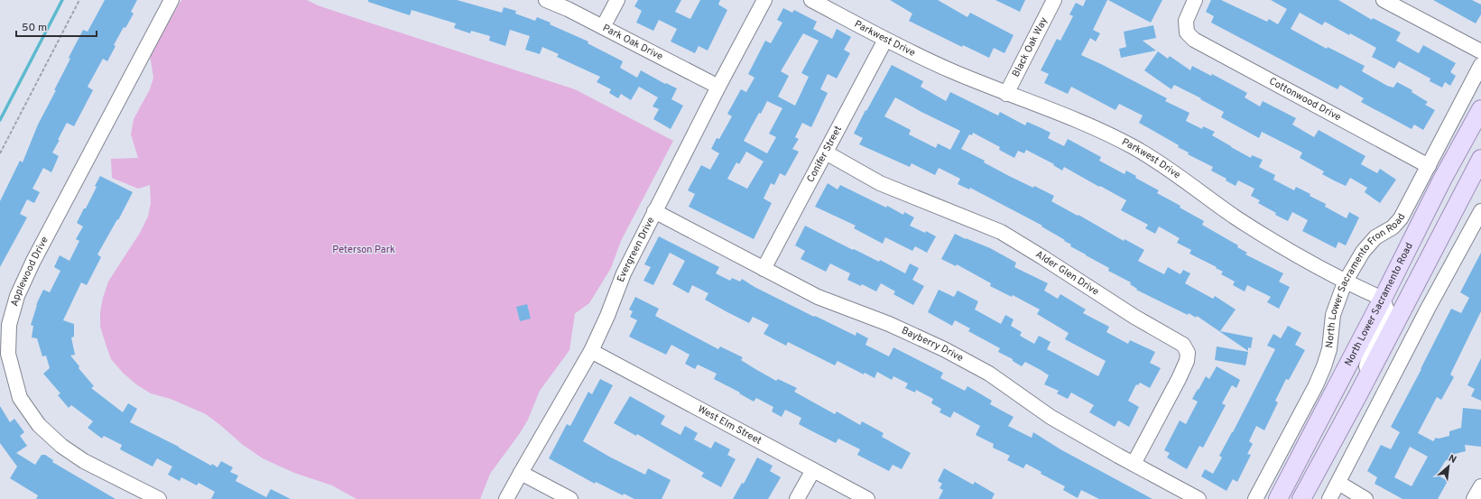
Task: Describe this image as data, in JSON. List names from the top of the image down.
{
  "streets": {
    "main road": ["North Lower Sacramento Road"],
    "street": [
      "Parkwest Drive",
      "Park Oak Drive",
      "Black Oak Way",
      "Cottonwood Drive",
      "Conifer Street",
      "Evergreen Drive",
      "Applewood Drive",
      "Alder Glen Drive",
      "North Lower Sacramento Fron Road",
      "Bayberry Drive",
      "West Elm Street"
    ]
  },
  "crossings": [
    ["Parkwest Drive", "Black Oak Way"],
    ["Parkwest Drive", "Conifer Street"],
    ["Parkwest Drive", "North Lower Sacramento Fron Road"],
    ["Parkwest Drive", "North Lower Sacramento Road"],
    ["Park Oak Drive", "Evergreen Drive"],
    ["Cottonwood Drive", "North Lower Sacramento Fron Road"],
    ["Conifer Street", "Alder Glen Drive"],
    ["Conifer Street", "Bayberry Drive"],
    ["Evergreen Drive", "Bayberry Drive"],
    ["Evergreen Drive", "West Elm Street"],
    ["Alder Glen Drive", "Bayberry Drive"]
  ],
  "parks": ["Peterson Park"],
  "scale_bar": "50 m",
  "north": "top right"
}
